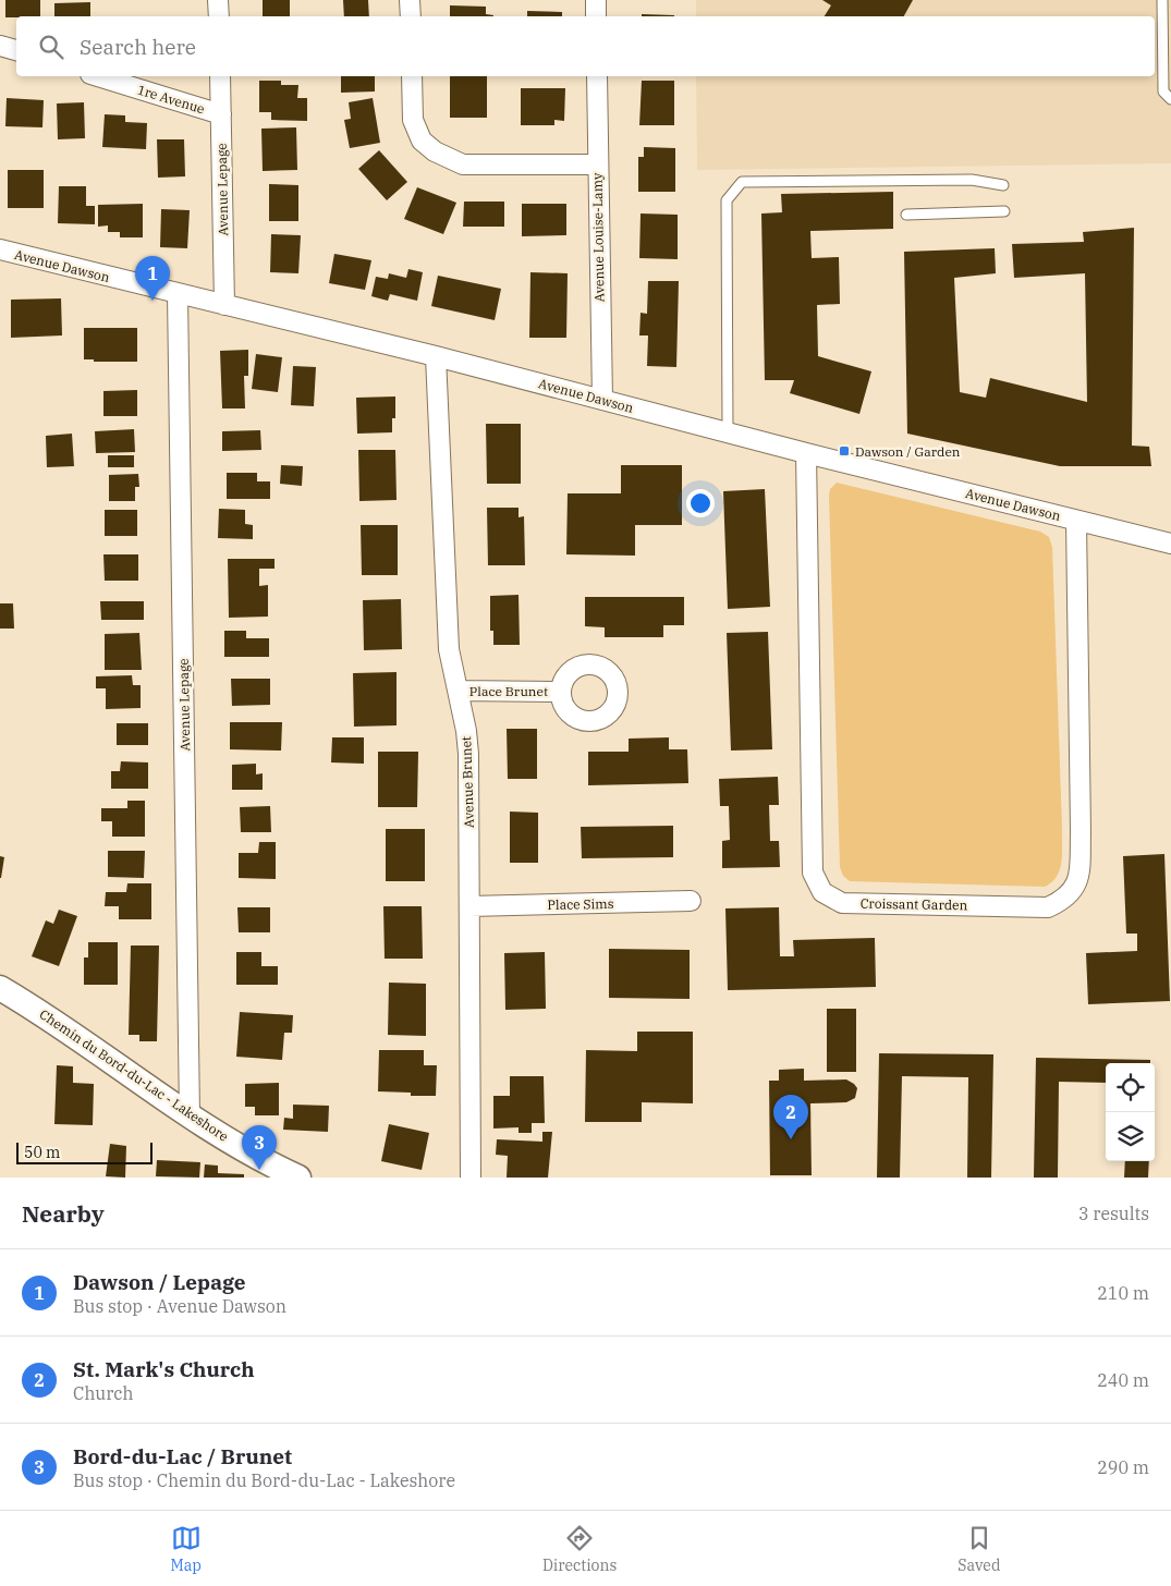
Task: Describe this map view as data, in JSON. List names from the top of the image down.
{
  "streets": {
    "street": [
      "1re Avenue",
      "Avenue Lepage",
      "Avenue Louise-Lamy",
      "Avenue Dawson",
      "Place Brunet",
      "Avenue Brunet",
      "Place Sims",
      "Croissant Garden",
      "Chemin du Bord-du-Lac - Lakeshore"
    ]
  },
  "crossings": [
    ["1re Avenue", "Avenue Lepage"],
    ["Avenue Lepage", "Avenue Dawson"],
    ["Avenue Lepage", "Chemin du Bord-du-Lac - Lakeshore"],
    ["Avenue Louise-Lamy", "Avenue Dawson"],
    ["Avenue Dawson", "Avenue Brunet"],
    ["Avenue Dawson", "Croissant Garden"],
    ["Place Brunet", "Avenue Brunet"],
    ["Avenue Brunet", "Place Sims"]
  ],
  "places": {
    "transit": ["Dawson / Garden"]
  },
  "scale_bar": "50 m",
  "page": {
    "search": "Search here",
    "pins": ["1", "2", "3"],
    "scale": "50 m",
    "heading": ["Nearby", "3 results"],
    "list": [
      {
        "mark": "1",
        "name": "Dawson / Lepage",
        "note": "Bus stop · Avenue Dawson",
        "value": "210 m"
      },
      {
        "mark": "2",
        "name": "St. Mark's Church",
        "note": "Church",
        "value": "240 m"
      },
      {
        "mark": "3",
        "name": "Bord-du-Lac / Brunet",
        "note": "Bus stop · Chemin du Bord-du-Lac - Lakeshore",
        "value": "290 m"
      }
    ],
    "nav": ["Map", "Directions", "Saved"]
  }
}
